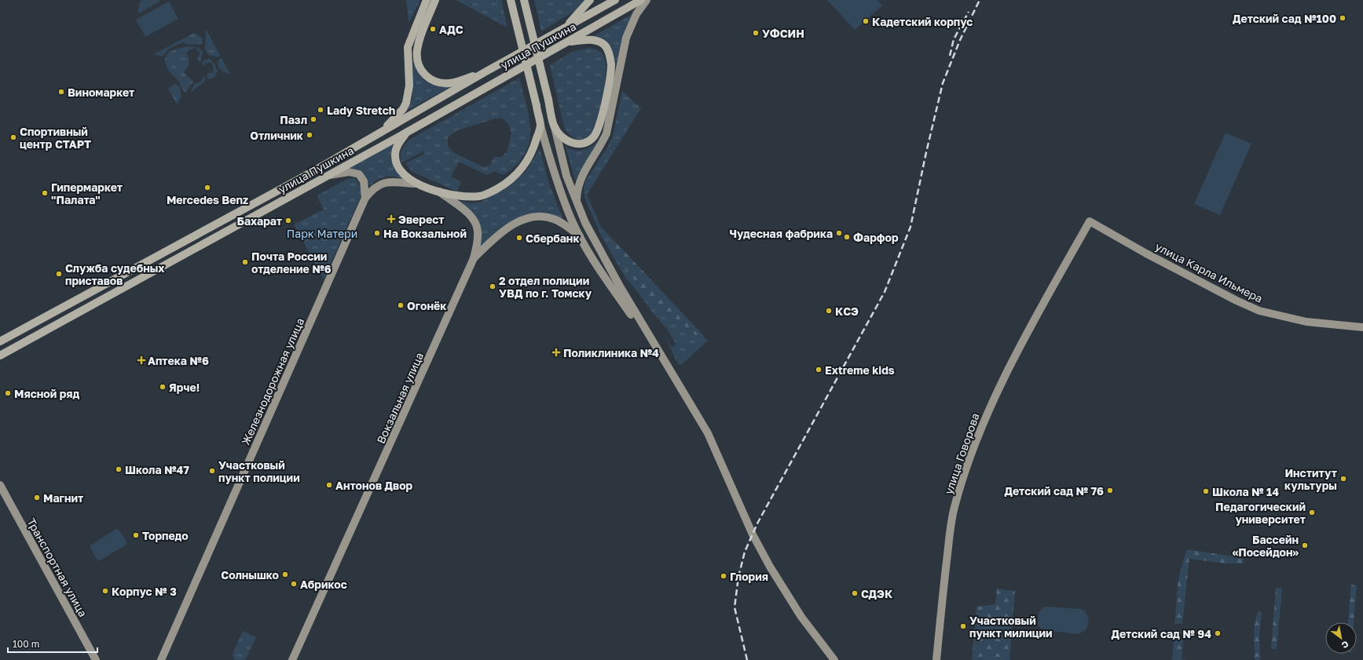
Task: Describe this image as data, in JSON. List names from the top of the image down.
{
  "streets": {
    "main road": [
      "улица Пушкина",
      "улица Карла Ильмера",
      "Железнодорожная улица",
      "Вокзальная улица",
      "улица Говорова",
      "Транспортная улица"
    ]
  },
  "crossings": [
    ["улица Карла Ильмера", "улица Говорова"]
  ],
  "parks": ["Парк Матери"],
  "places": {
    "other": [
      "Детский сад №100",
      "Кадетский корпус",
      "АДС",
      "УФСИН",
      "Виномаркет",
      "Lady Stretch",
      "Пазл",
      "Отличник",
      "Спортивный центр СТАРТ",
      "Mercedes Benz",
      "Гипермаркет \"Палата\"",
      "Бахарат",
      "На Вокзальной",
      "Чудесная фабрика",
      "Фарфор",
      "Сбербанк",
      "Почта России отделение №6",
      "Служба судебных приставов",
      "2 отдел полиции УВД по г. Томску",
      "Огонёк",
      "КСЭ",
      "Extreme kids",
      "Ярче!",
      "Мясной ряд",
      "Школа №47",
      "Участковый пункт полиции",
      "Институт культуры",
      "Антонов Двор",
      "Детский сад № 76",
      "Школа № 14",
      "Магнит",
      "Педагогический университет",
      "Торпедо",
      "Бассейн «Посейдон»",
      "Солнышко",
      "Глория",
      "Абрикос",
      "Корпус № 3",
      "СДЭК",
      "Участковый пункт милиции",
      "Детский сад № 94"
    ],
    "health": ["Эверест", "Поликлиника №4", "Аптека №6"]
  },
  "scale_bar": "100 m",
  "north": "bottom right"
}
